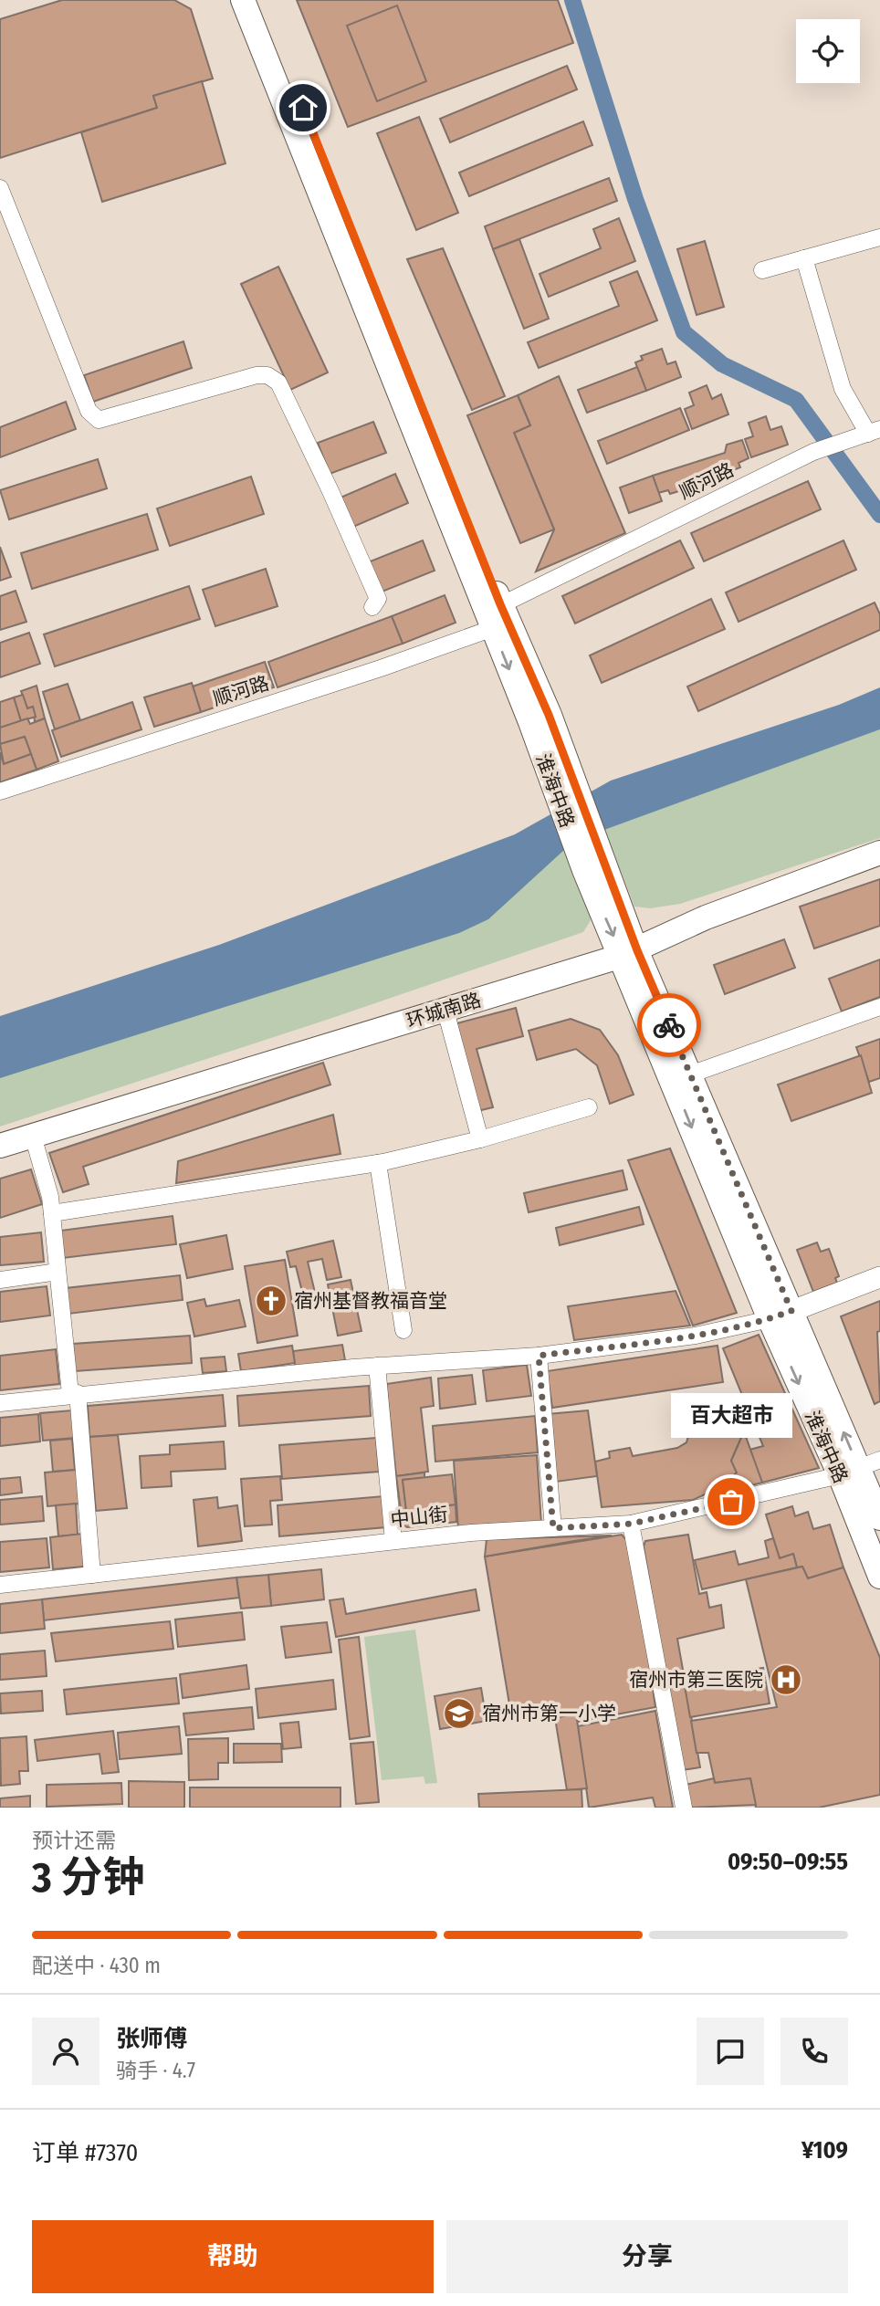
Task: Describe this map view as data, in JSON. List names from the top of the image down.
{
  "streets": {
    "main road": ["淮海中路", "环城南路"],
    "street": ["顺河路", "中山街"]
  },
  "crossings": [
    ["顺河路", "淮海中路"],
    ["淮海中路", "环城南路"],
    ["淮海中路", "中山街"]
  ],
  "places": {
    "church": ["宿州基督教福音堂"],
    "other": ["百大超市"],
    "hospital": ["宿州市第三医院"],
    "school or university": ["宿州市第一小学"]
  },
  "page": {
    "bubble": "百大超市",
    "heading": ["3 分钟", "预计还需", "09:50–09:55"],
    "panel": [
      "张师傅",
      "骑手 · 4.7",
      "订单 #7370",
      "¥109"
    ],
    "bar": "配送中 · 430 m",
    "buttons": ["帮助", "分享"]
  }
}
